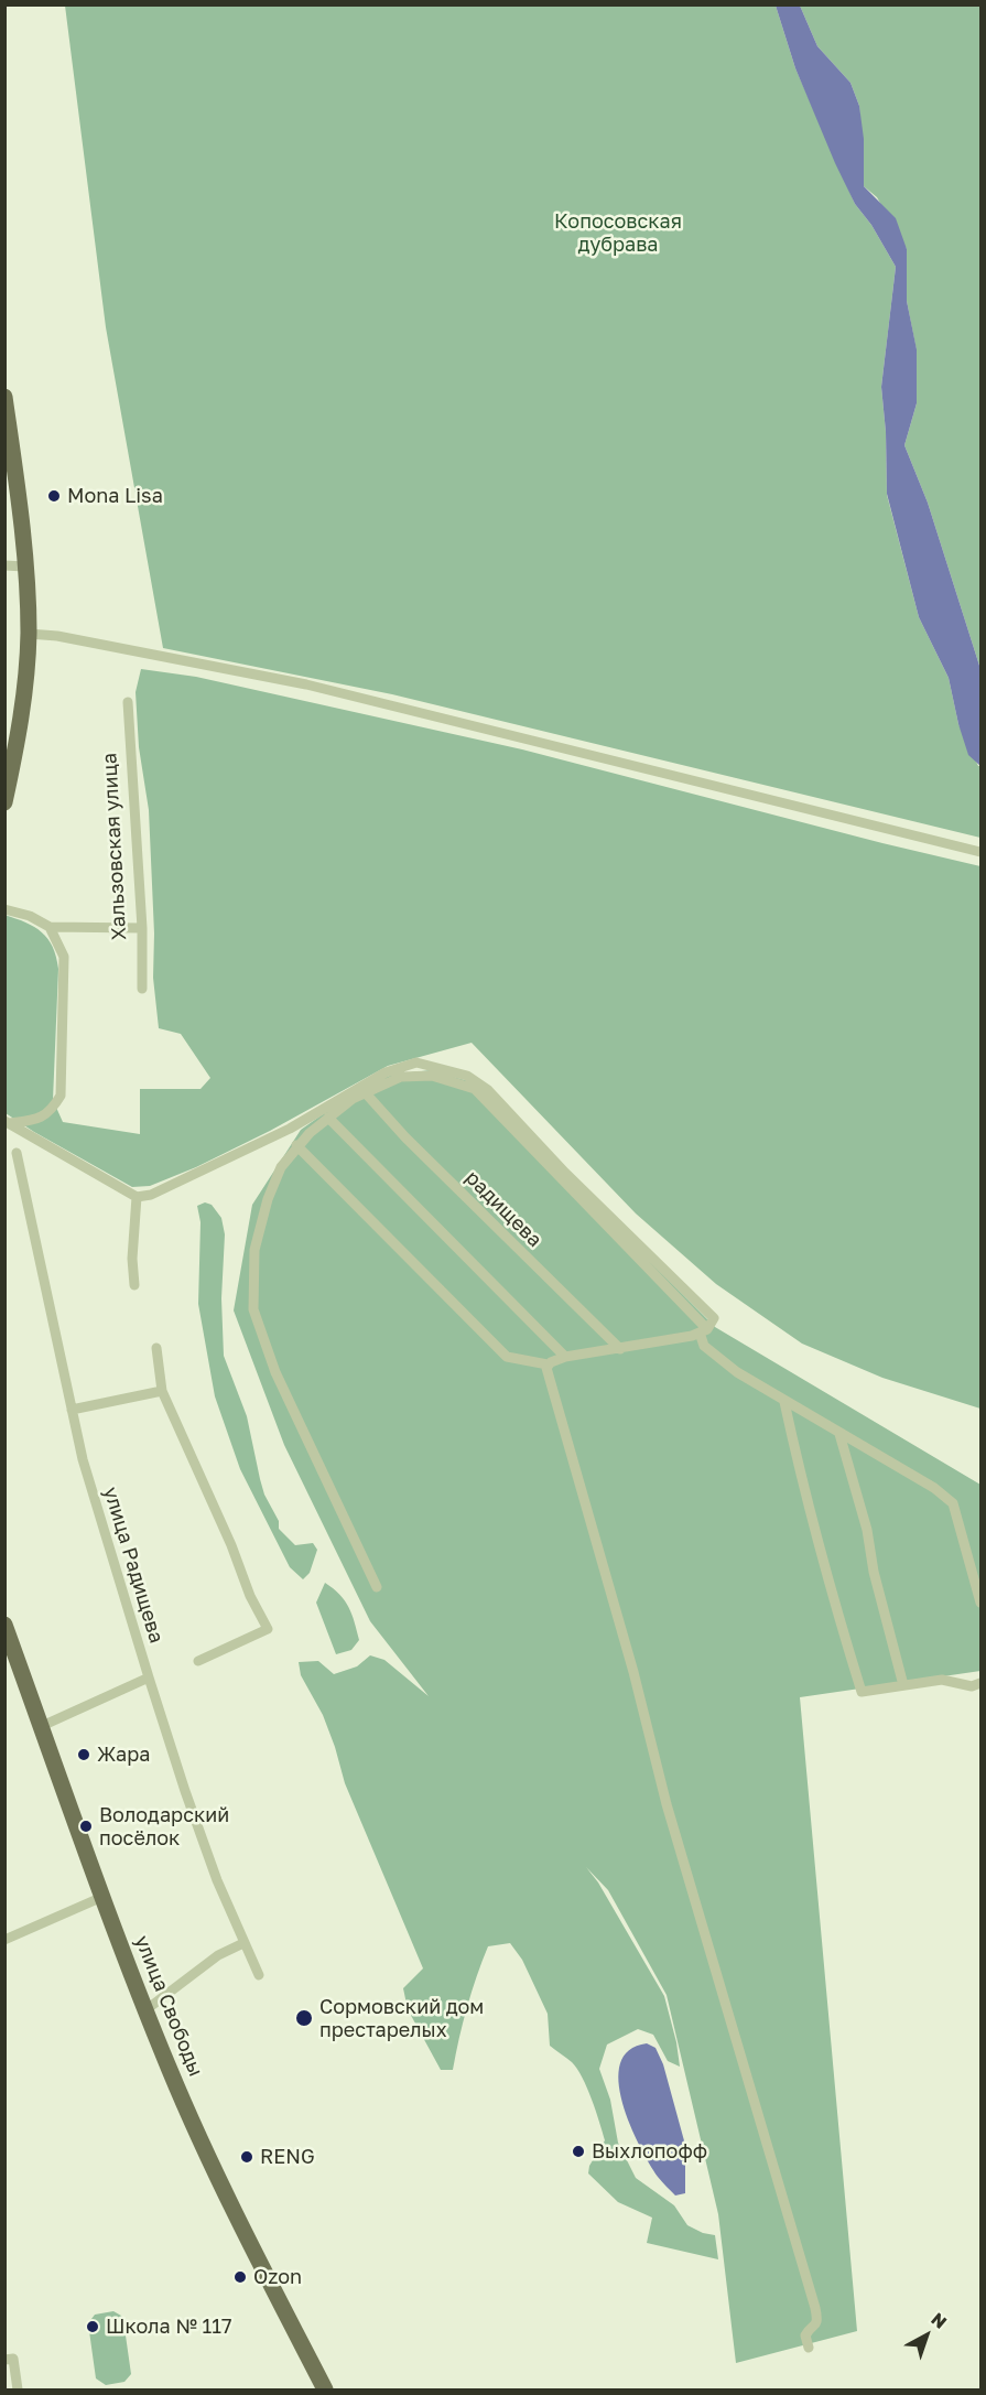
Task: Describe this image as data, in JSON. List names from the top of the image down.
{
  "streets": {
    "main road": ["улица Свободы"],
    "street": ["Хальзовская улица", "радищева", "улица Радищева"]
  },
  "parks": ["Копосовская дубрава"],
  "places": [
    "Mona Lisa",
    "Жара",
    "Володарский посёлок",
    "Сормовский дом престарелых",
    "Выхлопофф",
    "RENG",
    "Ozon",
    "Школа № 117"
  ],
  "north": "top right"
}
